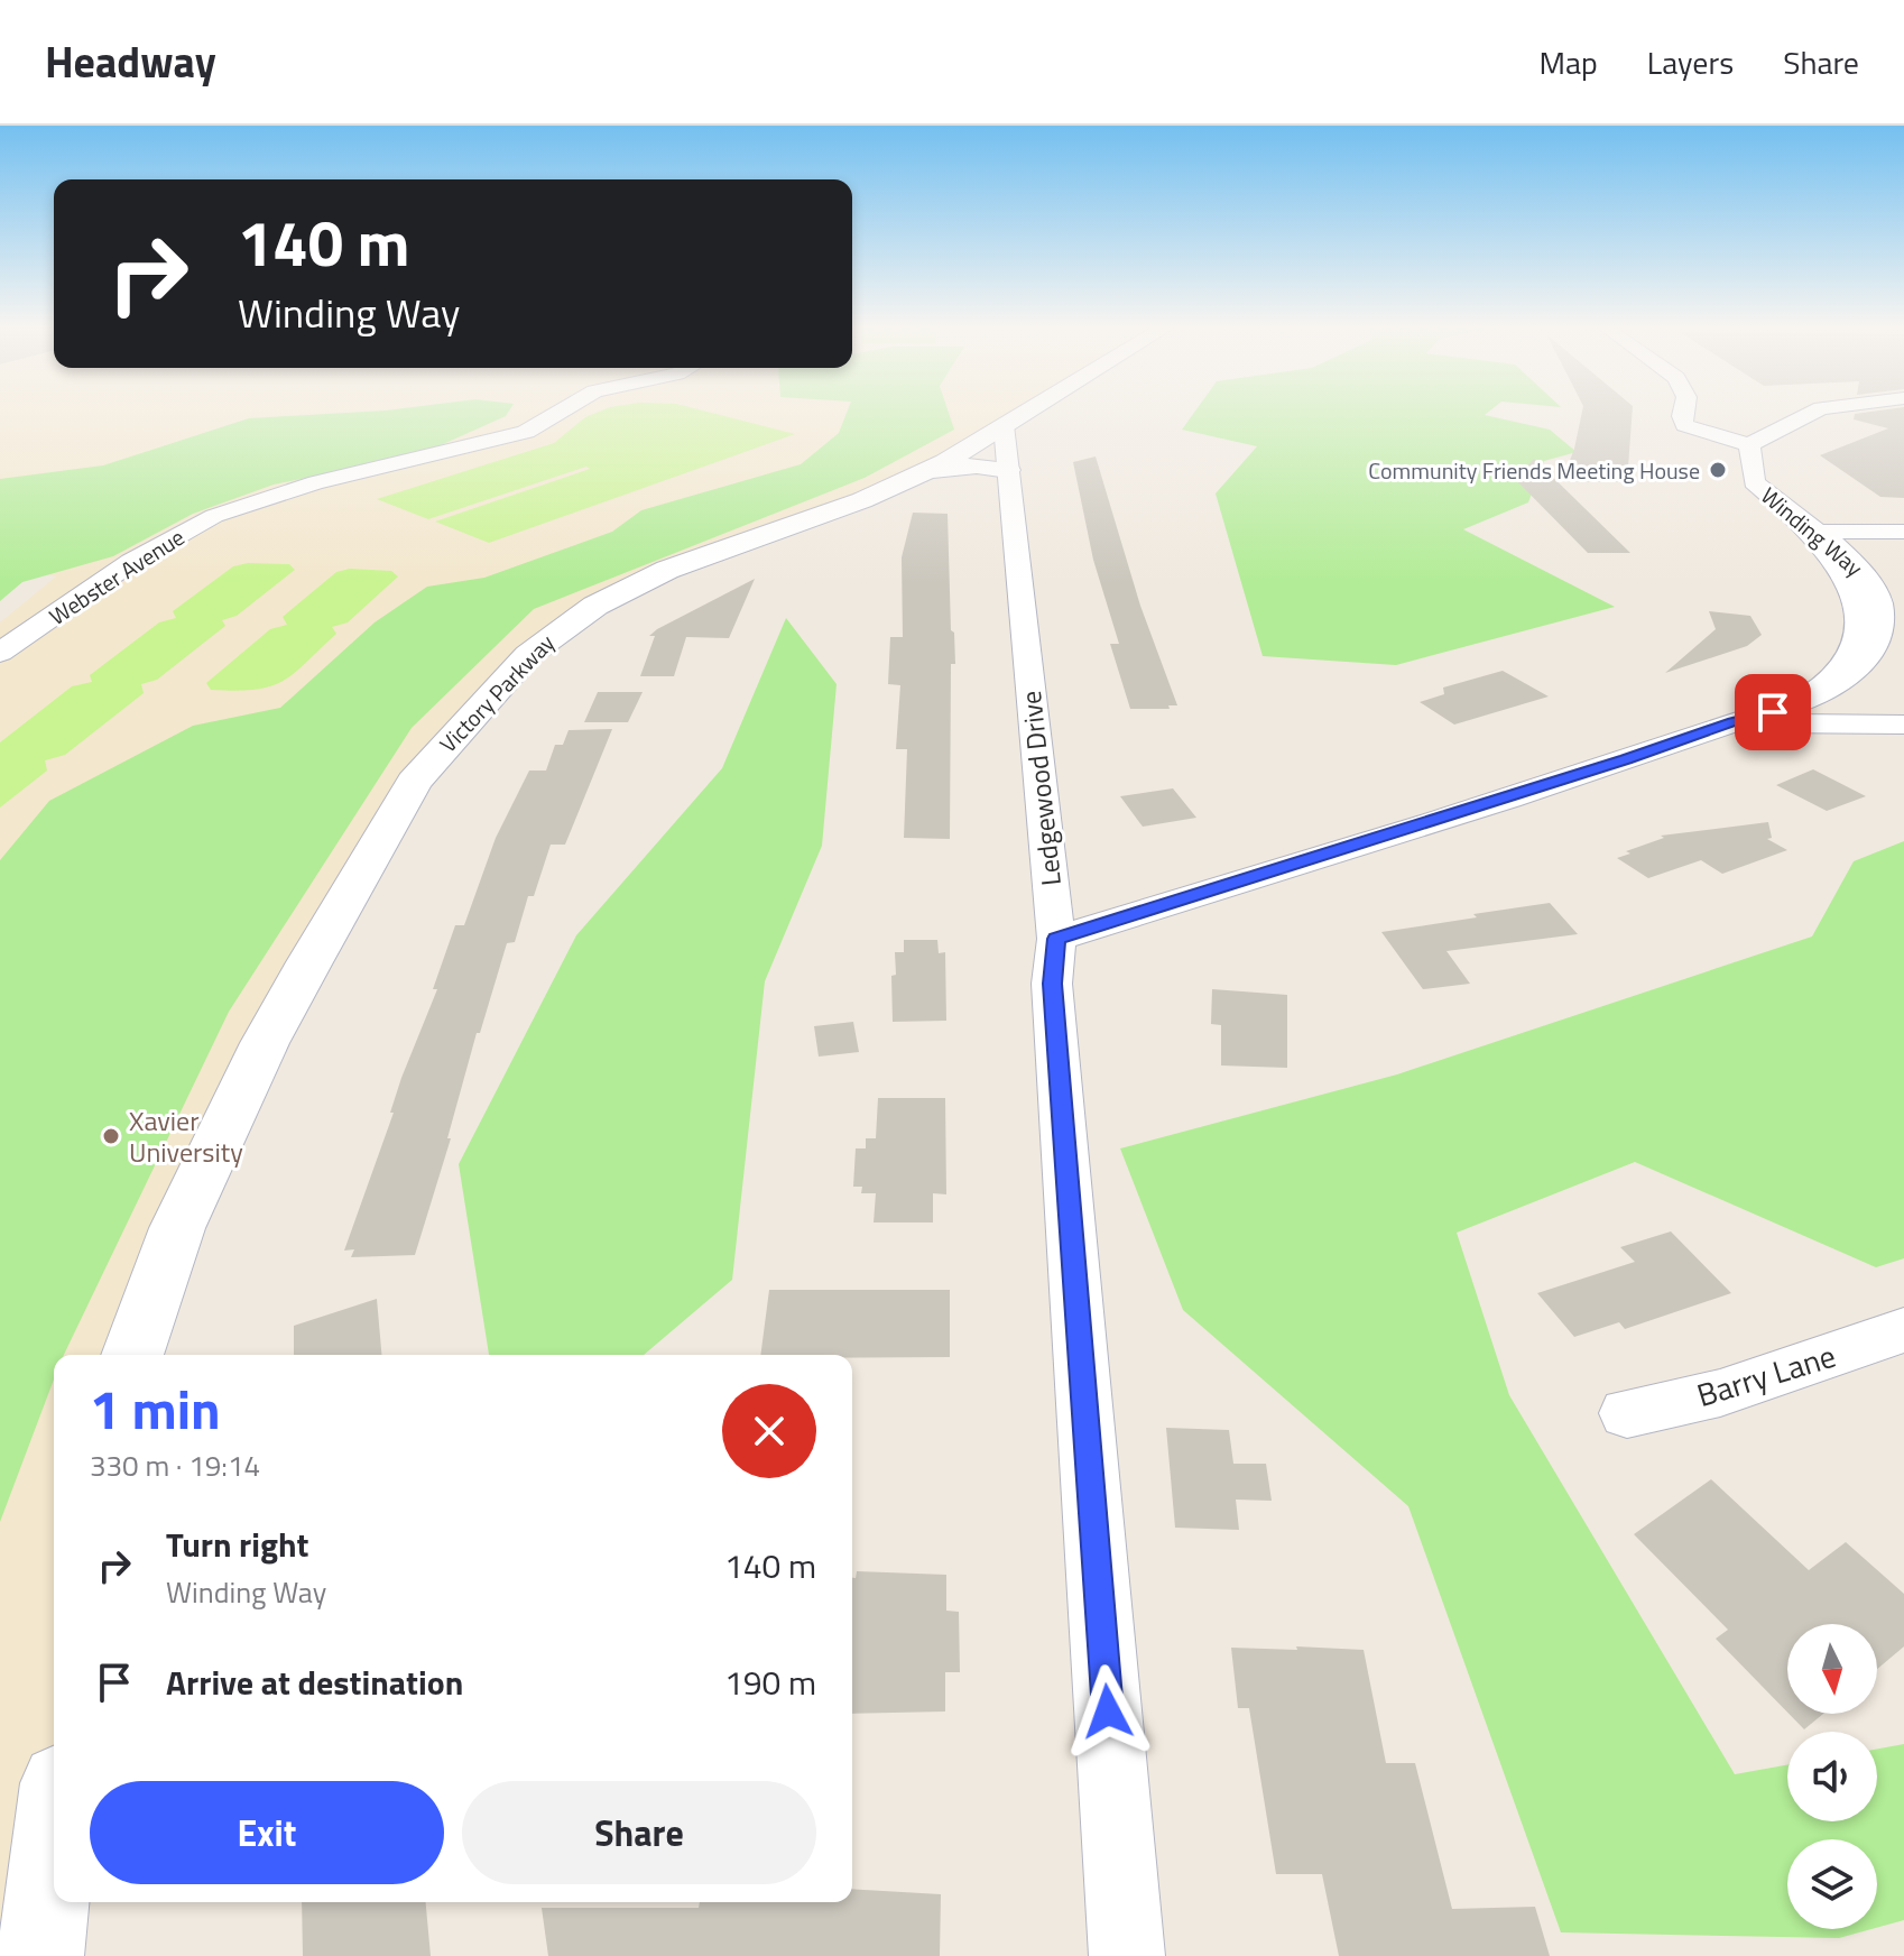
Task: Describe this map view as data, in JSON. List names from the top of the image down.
{
  "streets": {
    "street": [
      "Winding Way",
      "Webster Avenue",
      "Victory Parkway",
      "Ledgewood Drive",
      "Barry Lane"
    ]
  },
  "crossings": [
    ["Winding Way", "Ledgewood Drive"],
    ["Victory Parkway", "Ledgewood Drive"]
  ],
  "places": ["Community Friends Meeting House", "Xavier University"],
  "north": "bottom",
  "page": {
    "header": "Headway",
    "nav": ["Map", "Layers", "Share"],
    "turn": ["140 m", "Winding Way"],
    "heading": ["1 min", "330 m · 19:14"],
    "list": [
      {
        "name": "Turn right",
        "note": "Winding Way",
        "value": "140 m"
      },
      {
        "name": "Arrive at destination",
        "value": "190 m"
      }
    ],
    "buttons": ["Exit", "Share"]
  }
}
